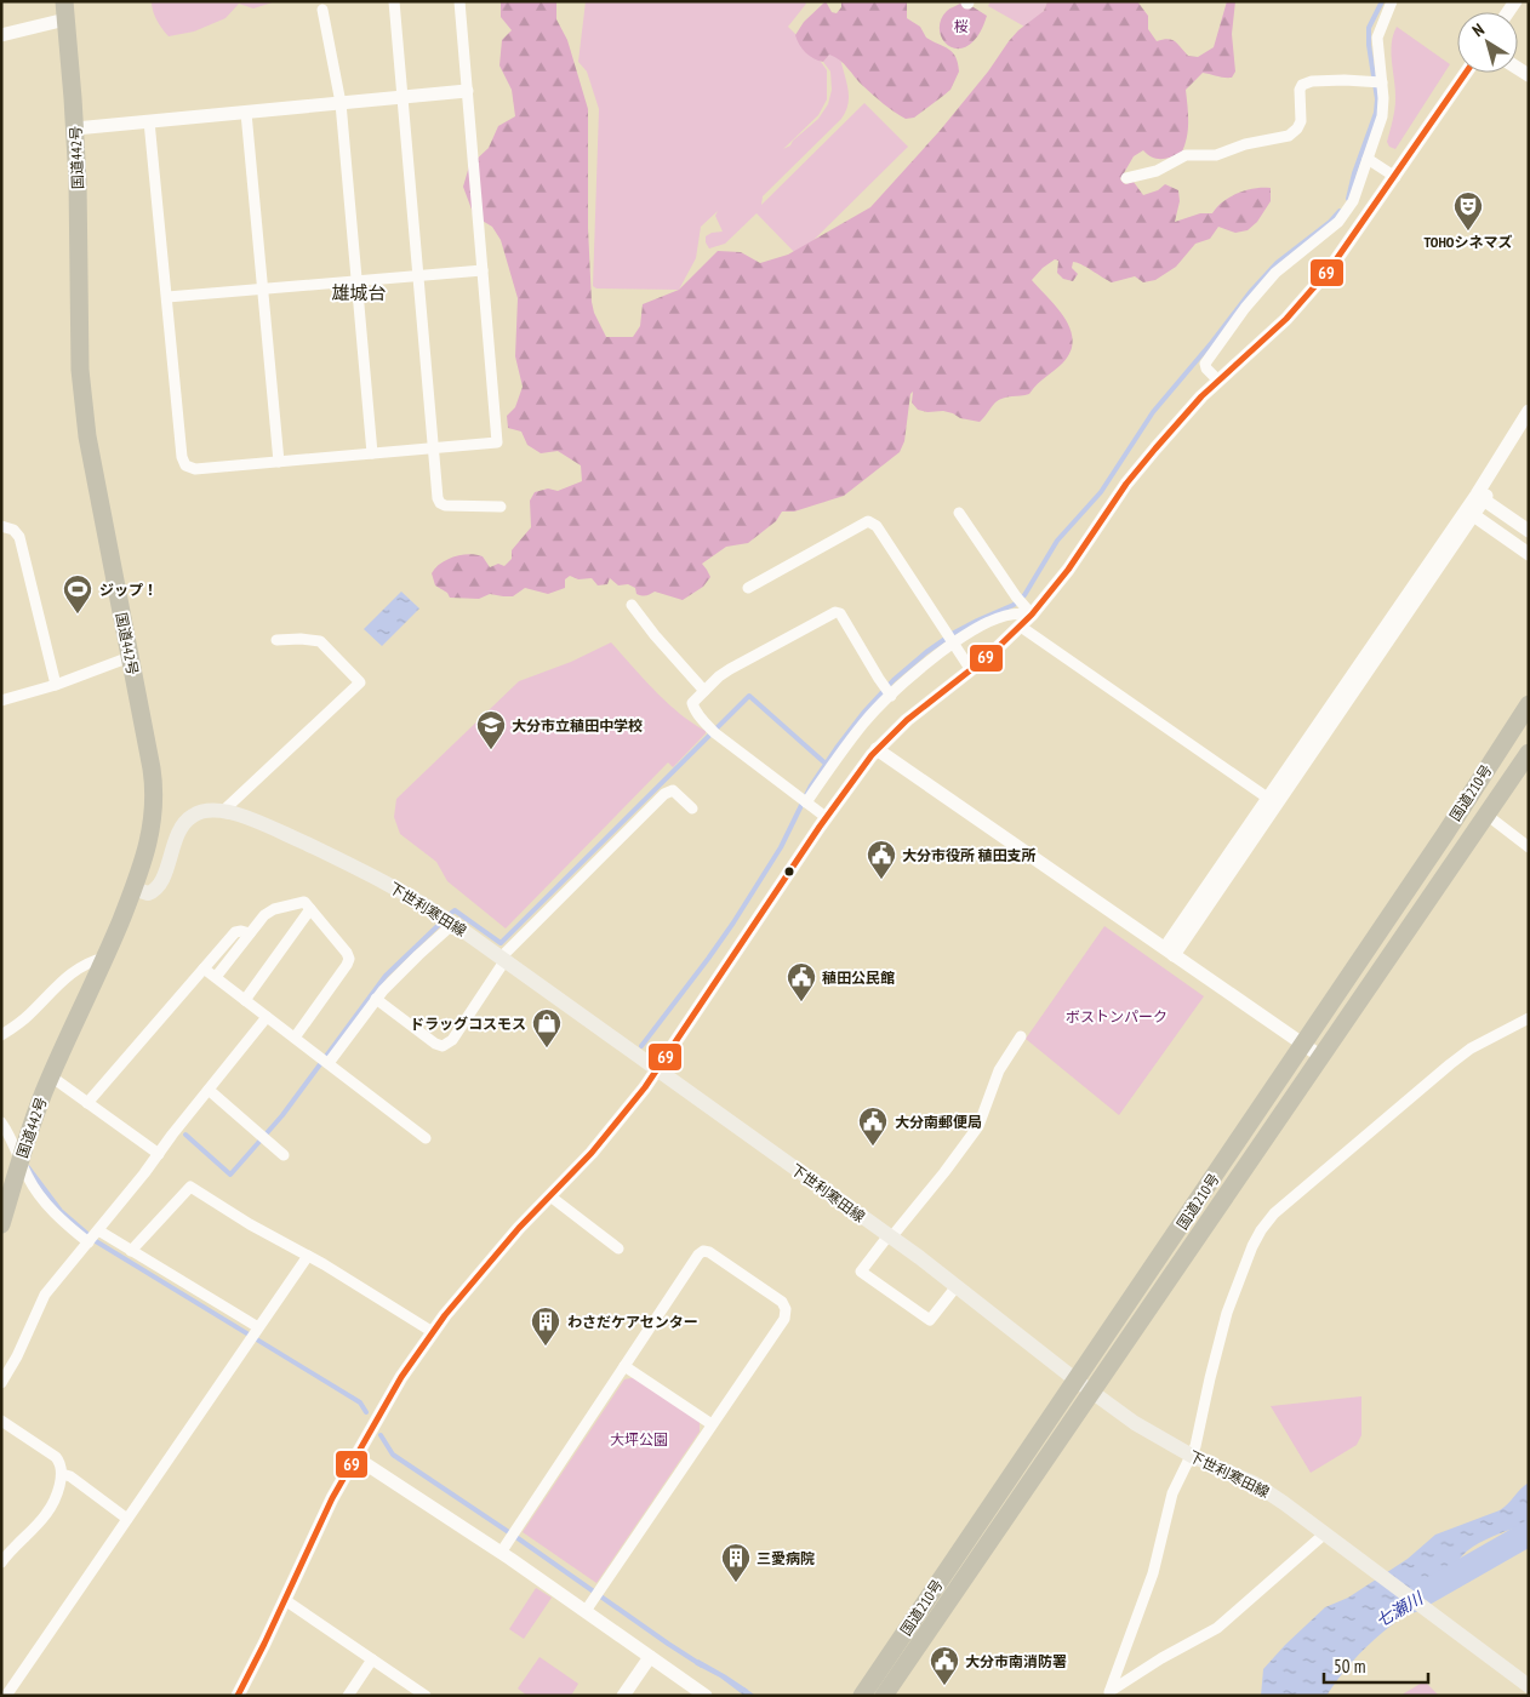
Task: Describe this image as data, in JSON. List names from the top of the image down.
{
  "streets": {
    "highway": ["国道442号", "国道210号"],
    "main road": ["下世利寒田線"]
  },
  "crossings": [
    ["国道442号", "下世利寒田線"],
    ["国道210号", "下世利寒田線"]
  ],
  "districts": ["雄城台"],
  "water": ["七瀬川"],
  "parks": ["桜", "ボストンパーク", "大坪公園"],
  "places": {
    "theatre": ["TOHOシネマズ"],
    "sports": ["ジップ！"],
    "school or university": ["大分市立稙田中学校"],
    "public building": [
      "大分市役所 稙田支所",
      "稙田公民館",
      "大分南郵便局",
      "大分市南消防署"
    ],
    "shop": ["ドラッグコスモス"],
    "building": ["わさだケアセンター", "三愛病院"]
  },
  "lines": ["transit line 69"],
  "scale_bar": "50 m",
  "north": "top left"
}
